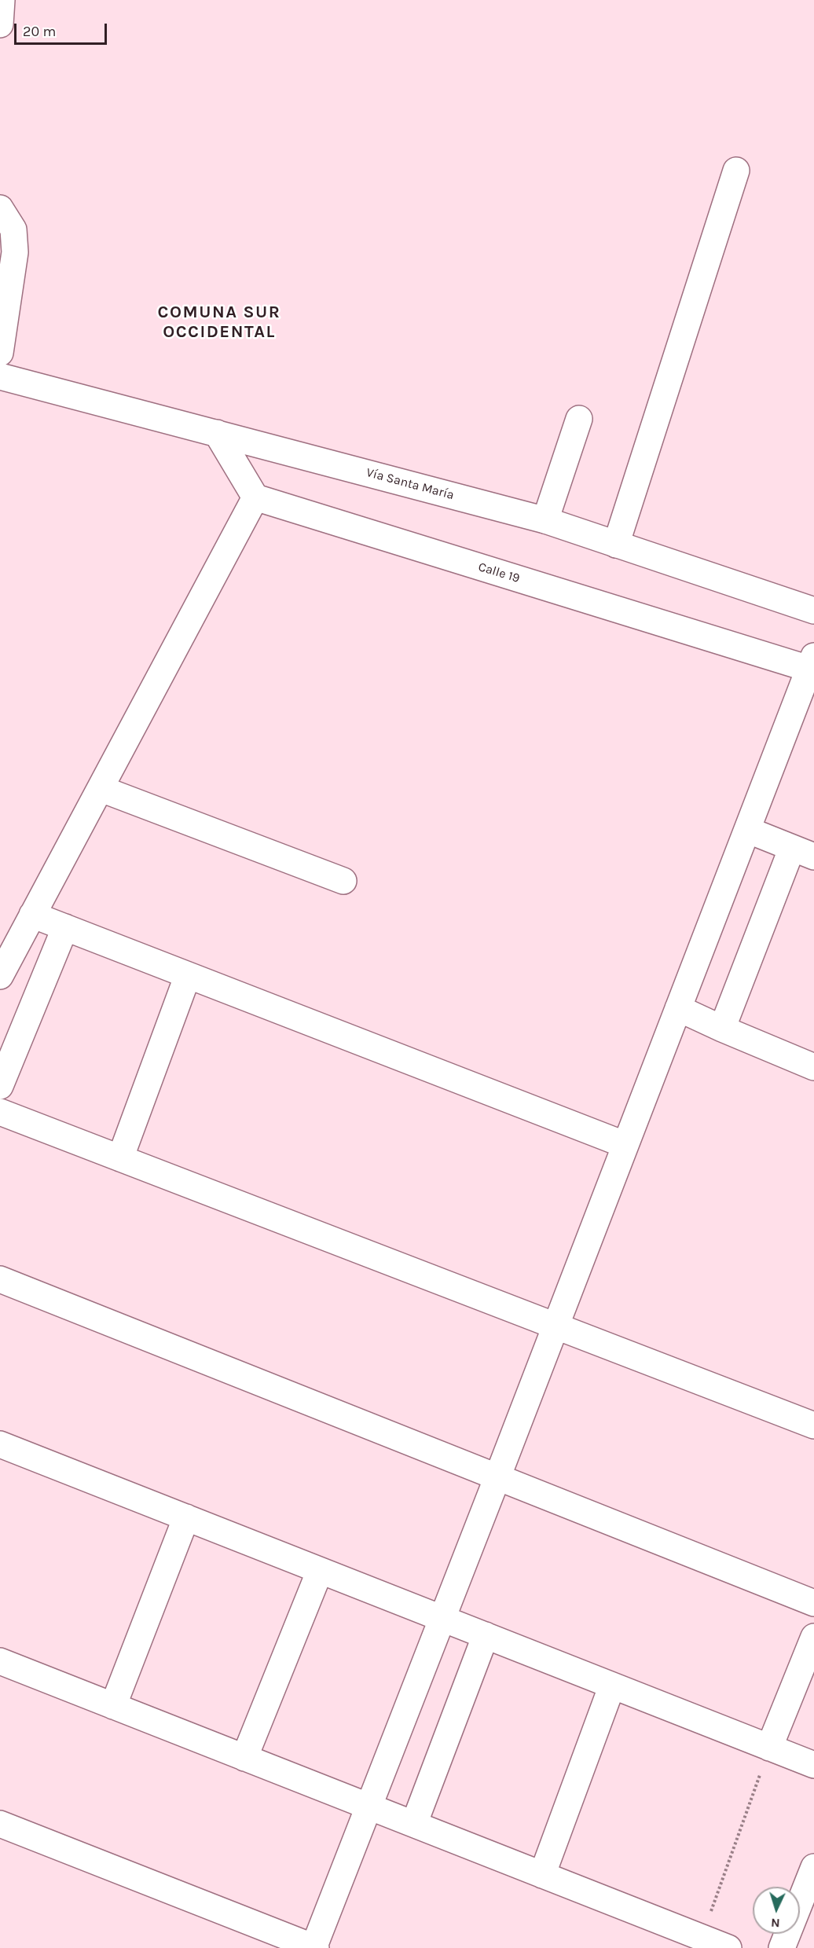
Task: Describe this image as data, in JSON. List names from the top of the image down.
{
  "streets": {
    "street": ["Vía Santa María", "Calle 19"]
  },
  "districts": ["COMUNA SUR OCCIDENTAL"],
  "scale_bar": "20 m",
  "north": "bottom"
}
